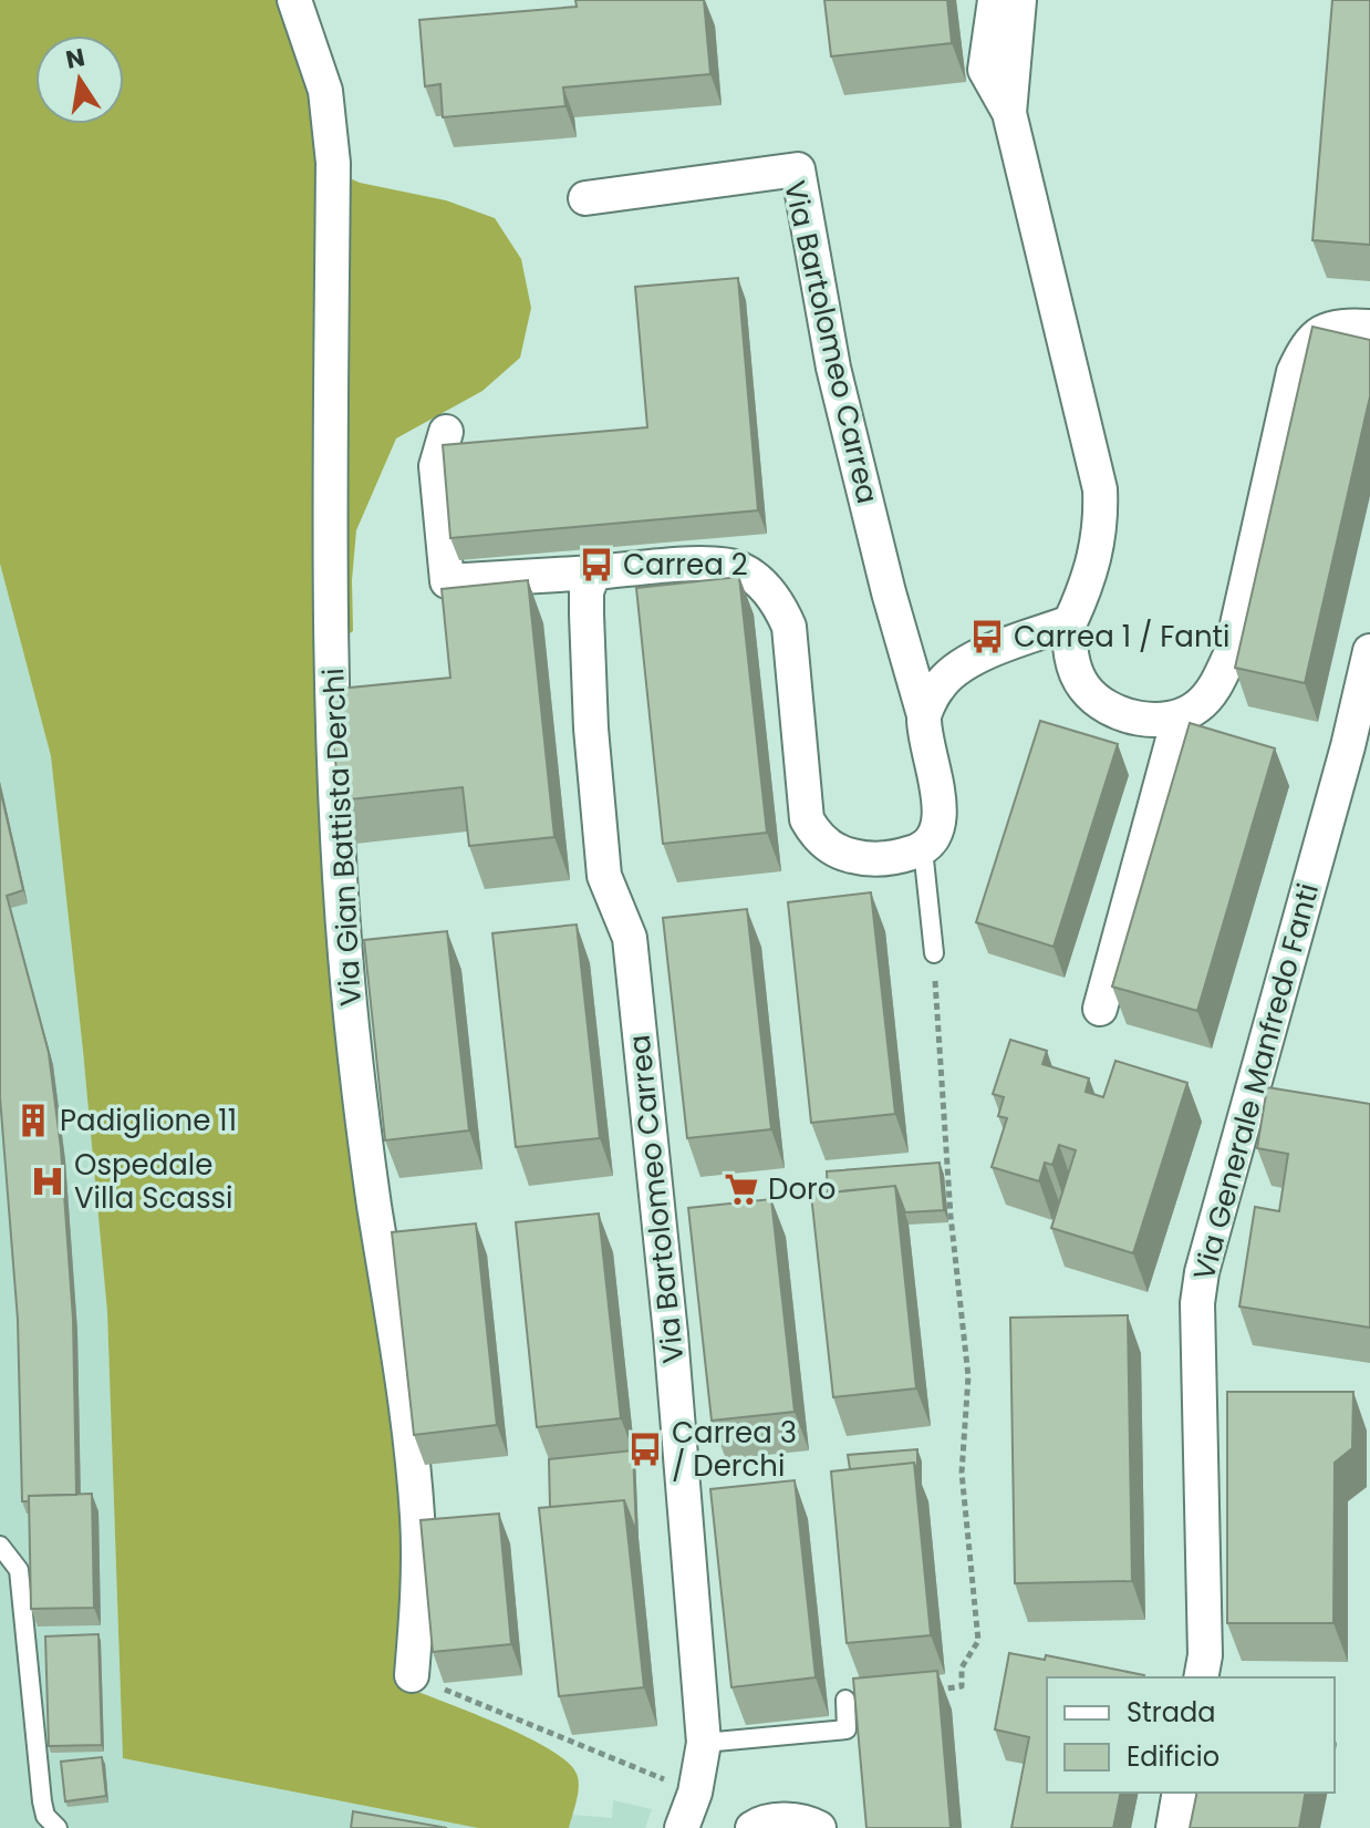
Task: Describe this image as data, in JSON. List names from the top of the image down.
{
  "streets": {
    "street": ["Via Bartolomeo Carrea", "Via Gian Battista Derchi", "Via Generale Manfredo Fanti"]
  },
  "places": {
    "bus stop": ["Carrea 2", "Carrea 1 / Fanti", "Carrea 3 / Derchi"],
    "building": ["Padiglione 11"],
    "hospital": ["Ospedale Villa Scassi"],
    "supermarket": ["Doro"]
  },
  "legend": ["Strada", "Edificio"],
  "north": "top"
}
